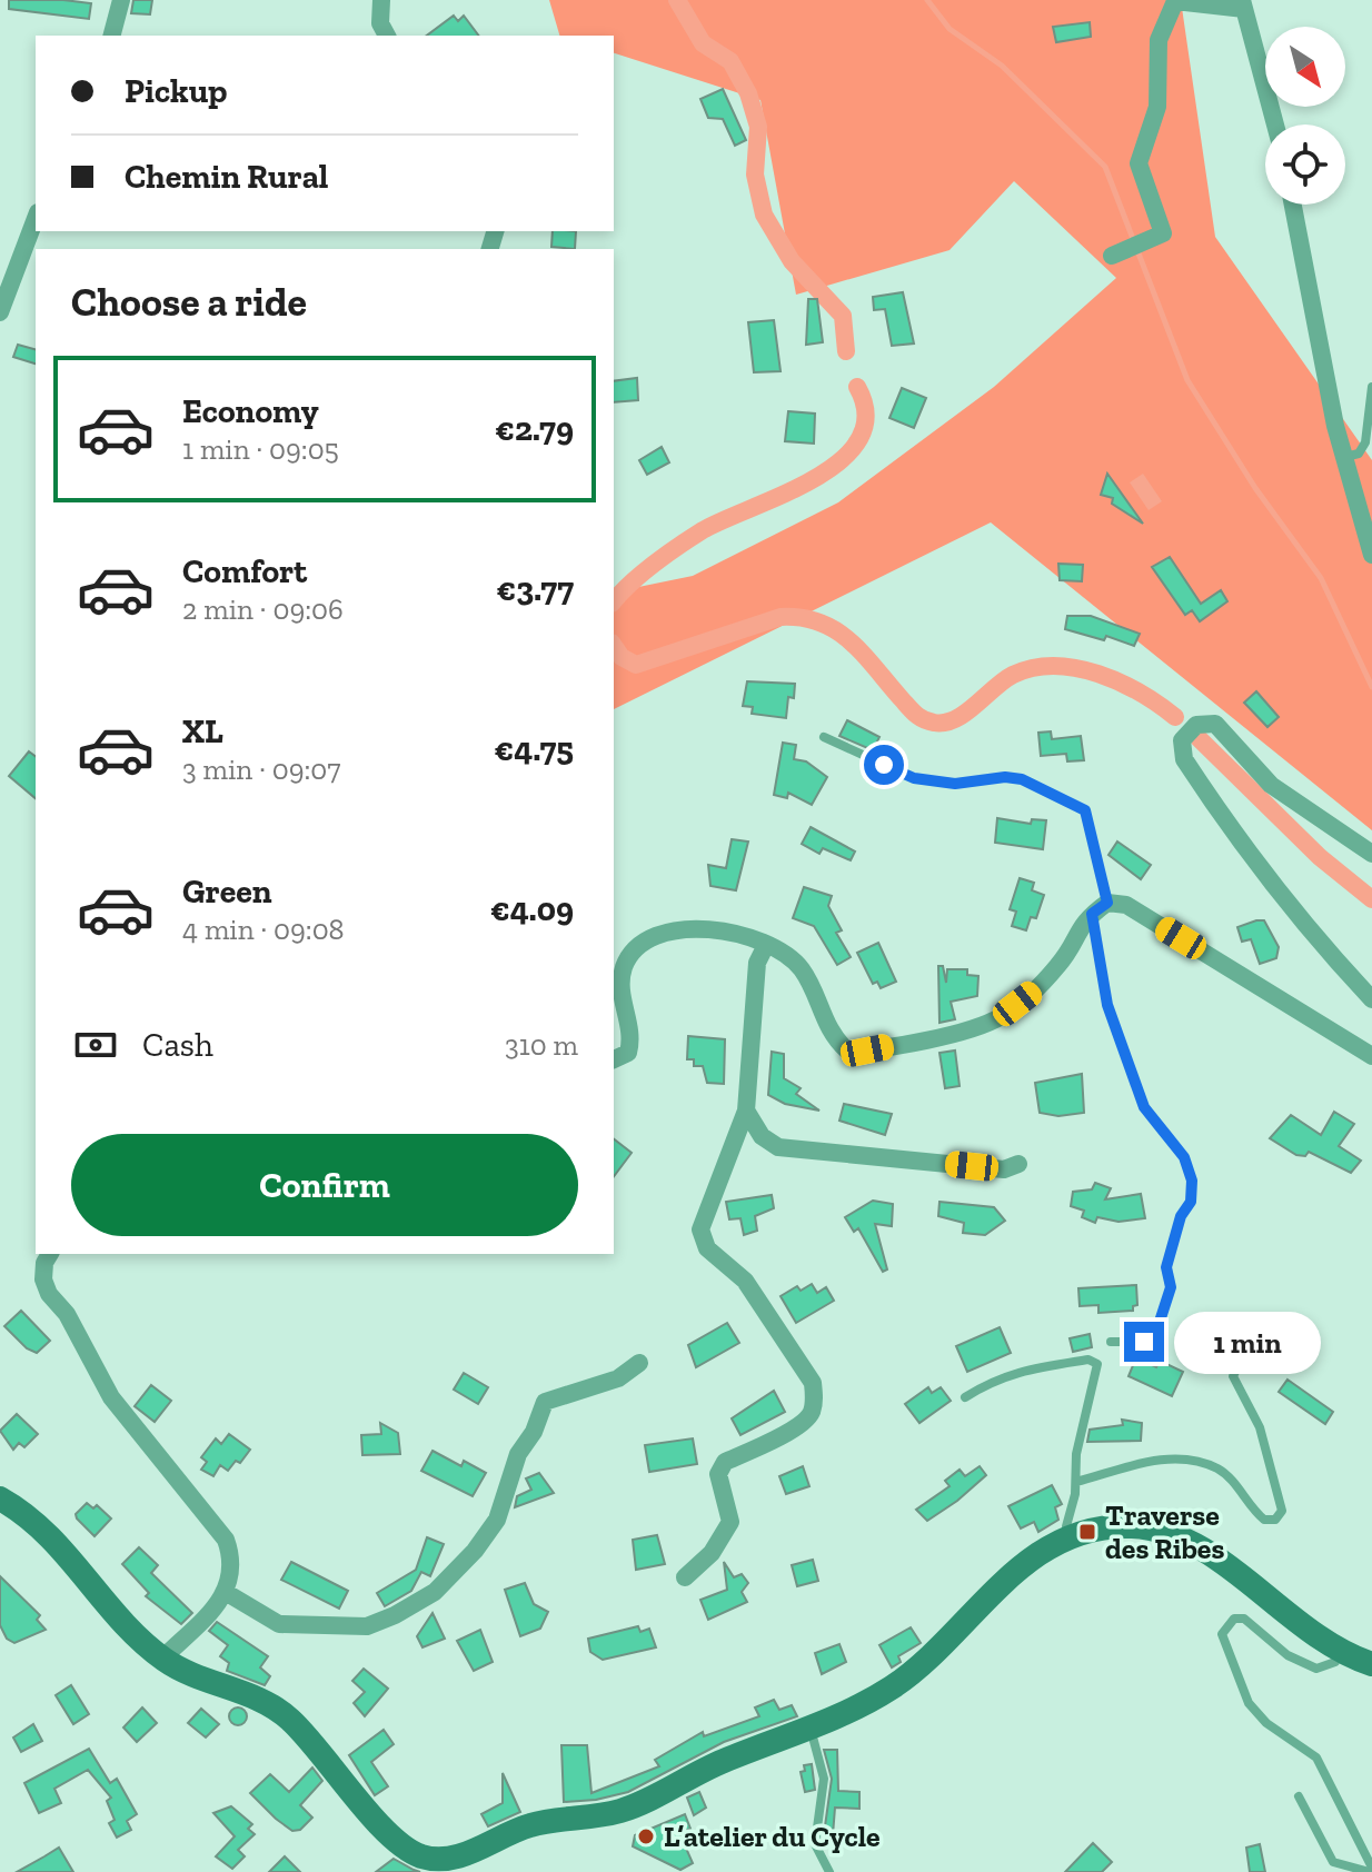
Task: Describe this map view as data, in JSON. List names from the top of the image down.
{
  "places": {
    "transit": ["Traverse des Ribes"],
    "other": ["L’atelier du Cycle"]
  },
  "north": "bottom right",
  "page": {
    "banner": ["Pickup", "Chemin Rural"],
    "heading": "Choose a ride",
    "list": [
      {
        "name": "Economy",
        "note": "1 min · 09:05",
        "value": "€2.79"
      },
      {
        "name": "Comfort",
        "note": "2 min · 09:06",
        "value": "€3.77"
      },
      {
        "name": "XL",
        "note": "3 min · 09:07",
        "value": "€4.75"
      },
      {
        "name": "Green",
        "note": "4 min · 09:08",
        "value": "€4.09"
      }
    ],
    "pay": ["Cash", "310 m"],
    "buttons": "Confirm",
    "bubble": "1 min"
  }
}
